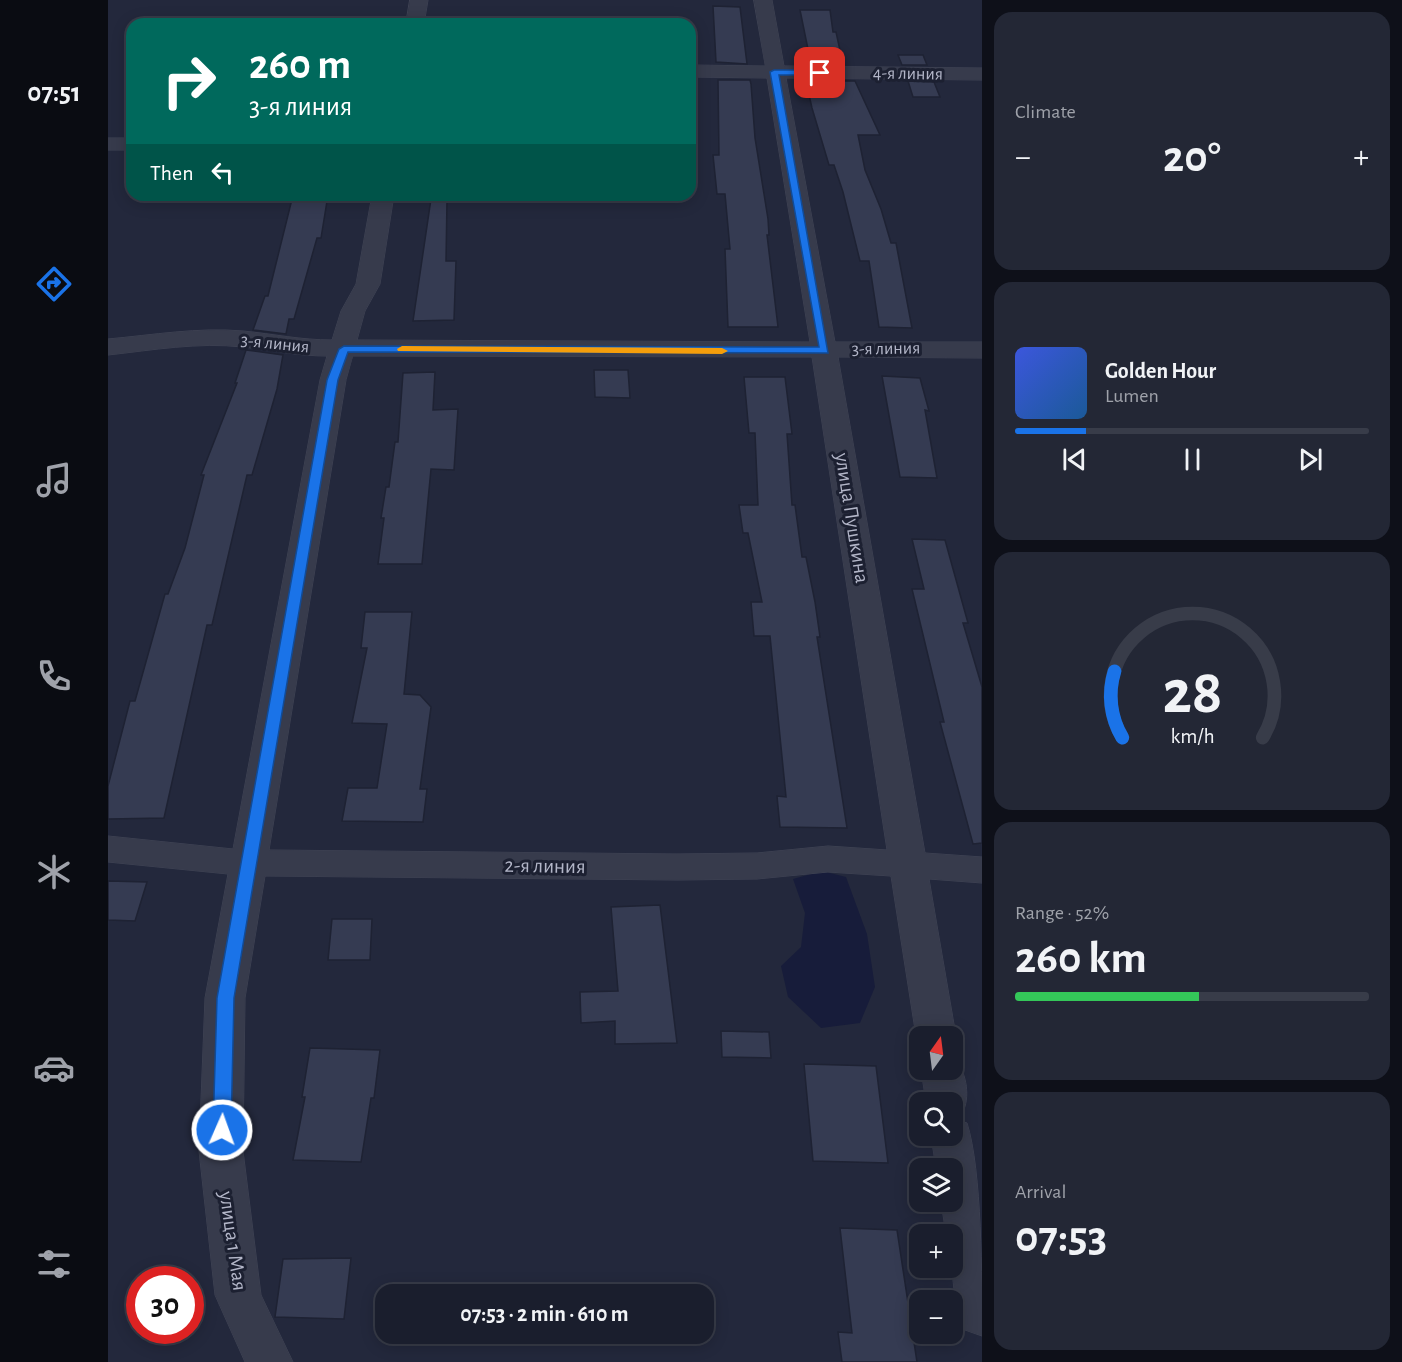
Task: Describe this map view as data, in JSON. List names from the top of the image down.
{
  "streets": {
    "street": [
      "4-я линия",
      "3-я линия",
      "улица Пушкина",
      "2-я линия",
      "улица 1 Мая"
    ]
  },
  "crossings": [
    ["4-я линия", "улица Пушкина"],
    ["3-я линия", "улица Пушкина"],
    ["3-я линия", "улица 1 Мая"],
    ["улица Пушкина", "2-я линия"],
    ["2-я линия", "улица 1 Мая"]
  ],
  "north": "top",
  "page": {
    "tabs": "07:51",
    "tile": [
      "Climate",
      ["Range · 52%", "260 km"],
      ["Arrival", "07:53"]
    ],
    "turn": ["260 m", "3-я линия"],
    "heat": ["−", "20°", "+"],
    "then": "Then",
    "song": ["Golden Hour", "Lumen"],
    "map_buttons": ["+", "−"],
    "limit": "30",
    "trip": "07:53 · 2 min · 610 m",
    "gauge": ["28", "km/h"]
  }
}
